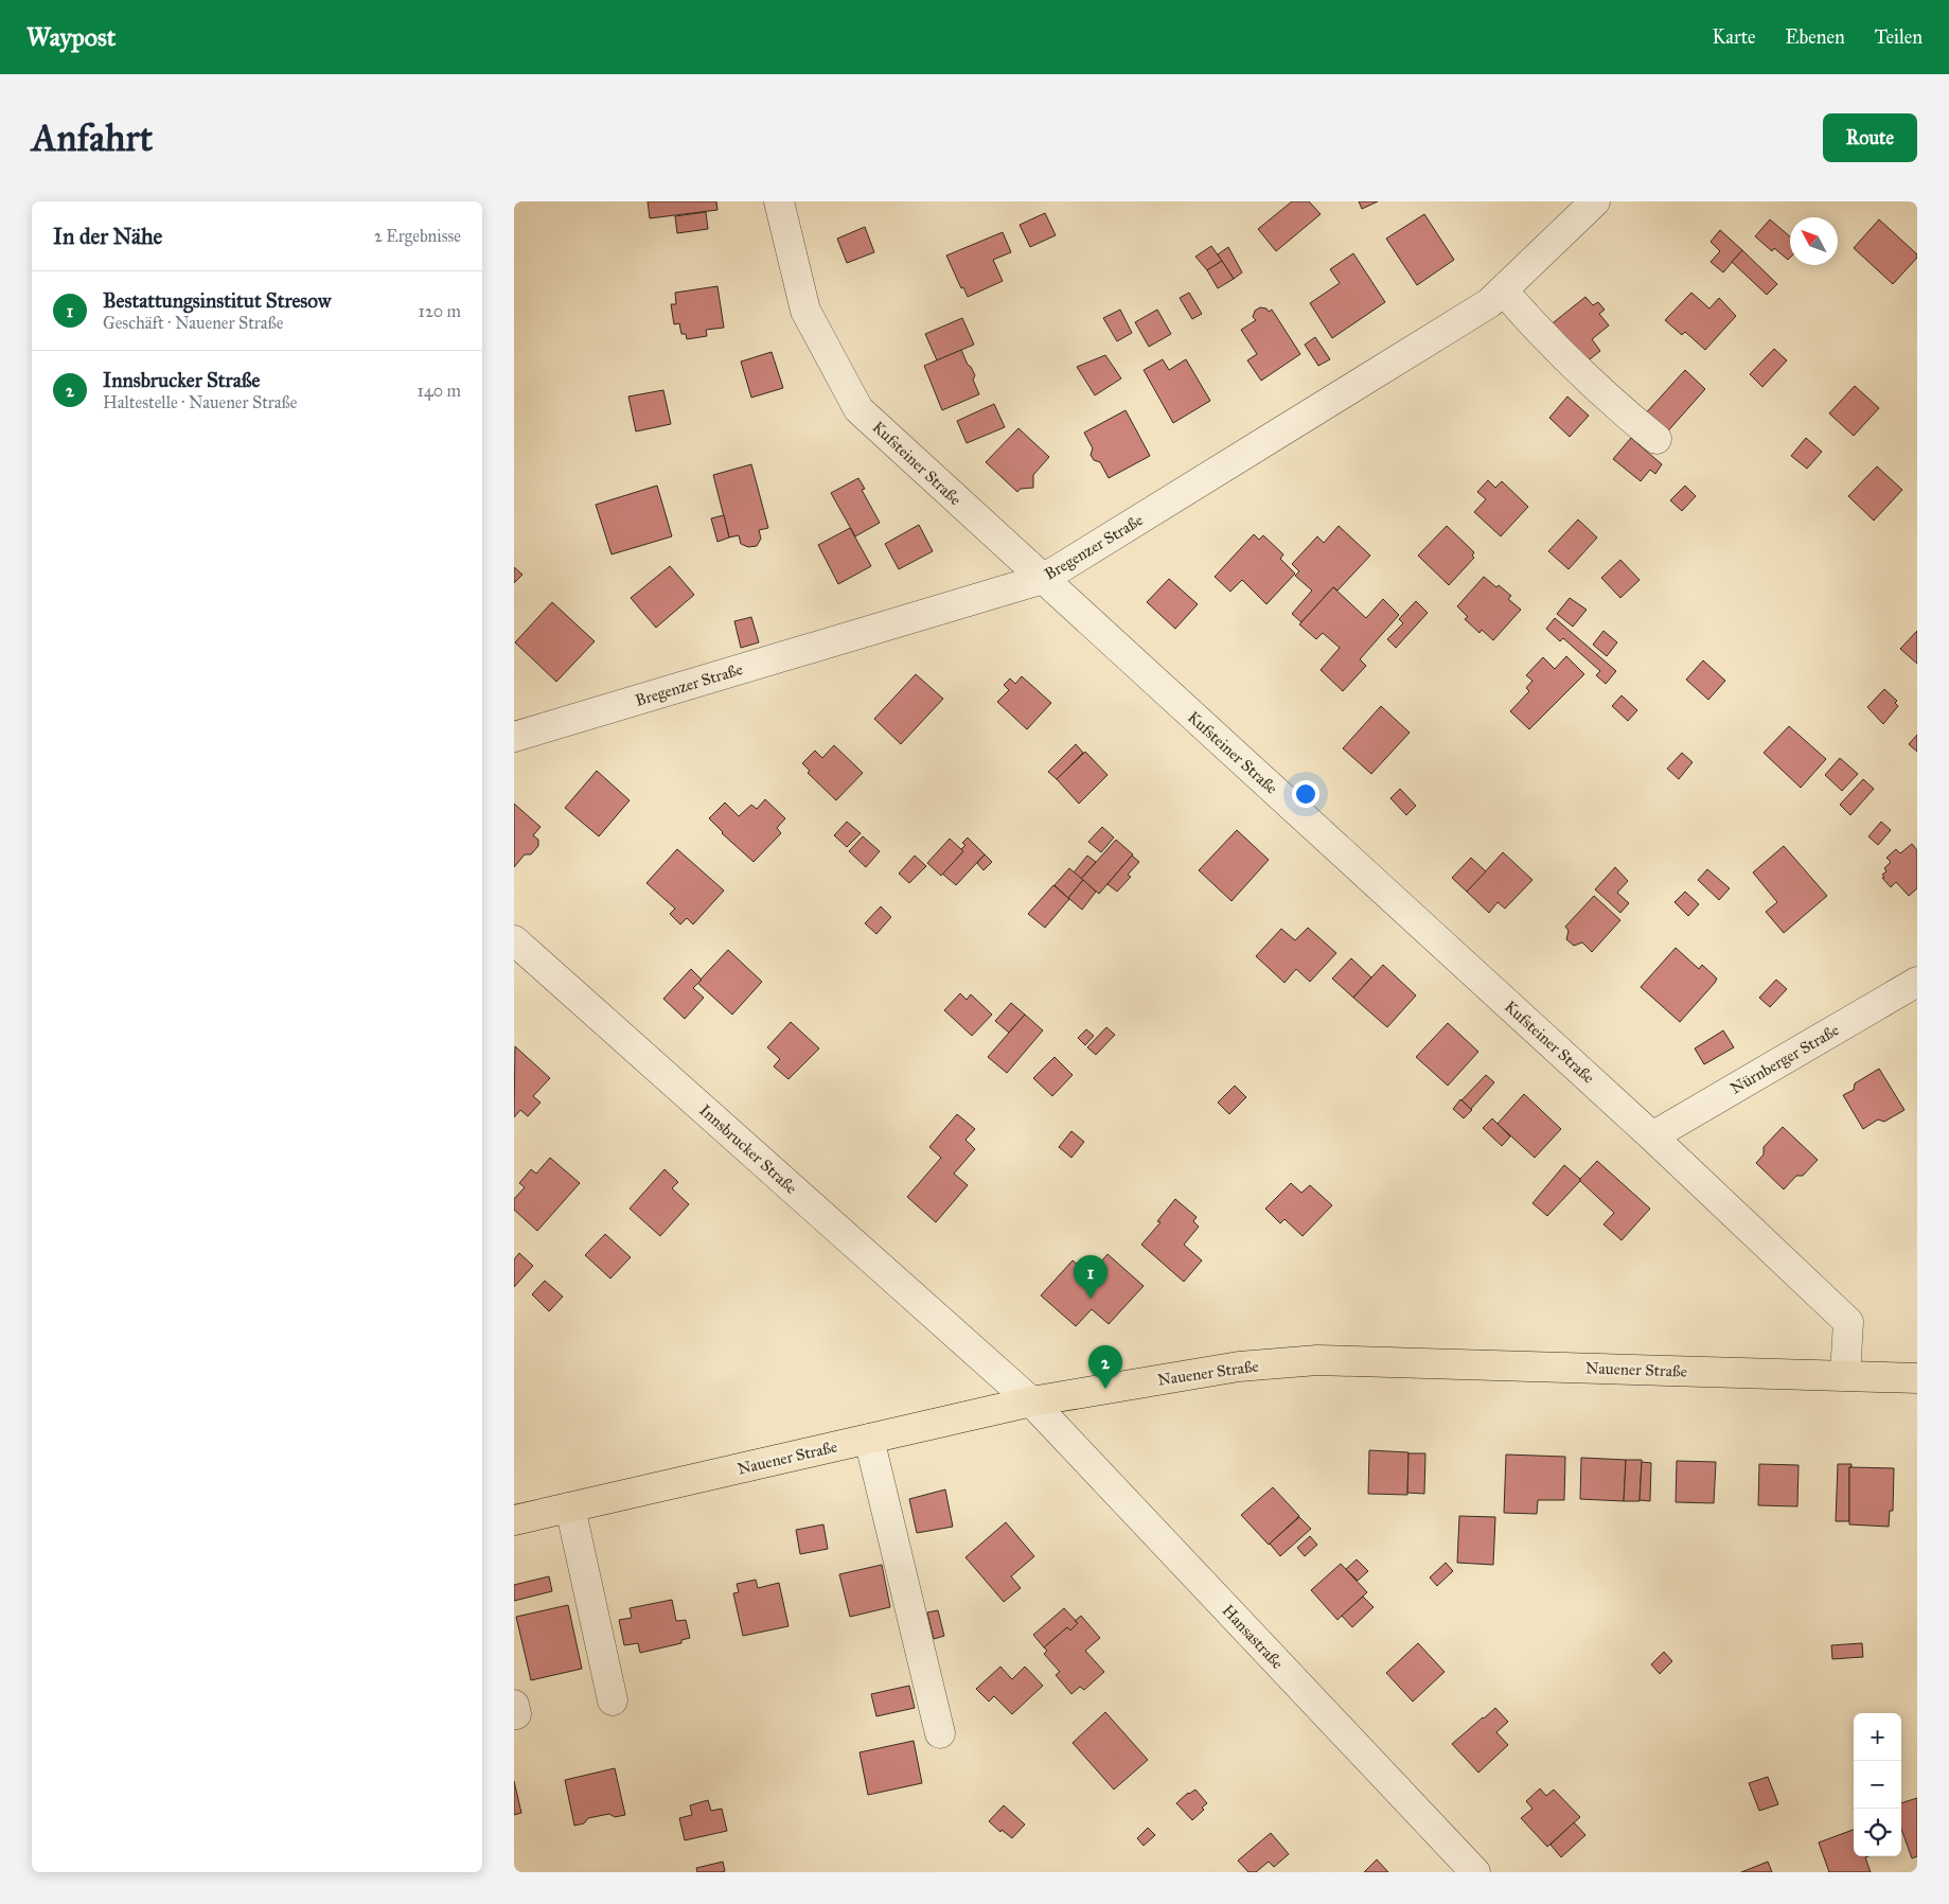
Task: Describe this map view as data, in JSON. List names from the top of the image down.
{
  "streets": {
    "main road": ["Nauener Straße"],
    "street": [
      "Kufsteiner Straße",
      "Bregenzer Straße",
      "Nürnberger Straße",
      "Innsbrucker Straße",
      "Hansastraße"
    ]
  },
  "crossings": [
    ["Kufsteiner Straße", "Bregenzer Straße"],
    ["Kufsteiner Straße", "Nürnberger Straße"],
    ["Kufsteiner Straße", "Nauener Straße"],
    ["Innsbrucker Straße", "Nauener Straße"],
    ["Innsbrucker Straße", "Hansastraße"],
    ["Nauener Straße", "Hansastraße"]
  ],
  "north": "top left",
  "page": {
    "header": "Waypost",
    "nav": ["Karte", "Ebenen", "Teilen"],
    "buttons": "Route",
    "title": "Anfahrt",
    "heading": ["In der Nähe", "2 Ergebnisse"],
    "list": [
      {
        "mark": "1",
        "name": "Bestattungsinstitut Stresow",
        "note": "Geschäft · Nauener Straße",
        "value": "120 m"
      },
      {
        "mark": "2",
        "name": "Innsbrucker Straße",
        "note": "Haltestelle · Nauener Straße",
        "value": "140 m"
      }
    ],
    "pins": ["1", "2"],
    "map_buttons": ["+", "−"]
  }
}
